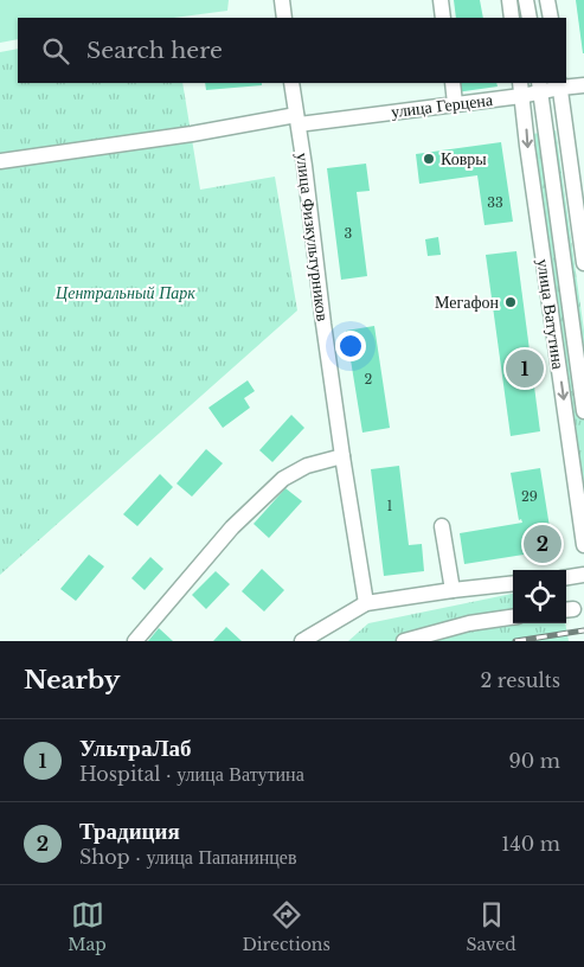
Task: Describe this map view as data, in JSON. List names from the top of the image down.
{
  "streets": {
    "street": ["улица Герцена", "улица Физкультурников", "улица Ватутина"]
  },
  "crossings": [
    ["улица Герцена", "улица Физкультурников"],
    ["улица Герцена", "улица Ватутина"]
  ],
  "parks": ["Центральный Парк"],
  "places": ["Ковры", "Мегафон"],
  "house_numbers": [
    "33",
    "3",
    "2",
    "29",
    "1"
  ],
  "page": {
    "search": "Search here",
    "pins": ["1", "2"],
    "heading": ["Nearby", "2 results"],
    "list": [
      {
        "mark": "1",
        "name": "УльтраЛаб",
        "note": "Hospital · улица Ватутина",
        "value": "90 m"
      },
      {
        "mark": "2",
        "name": "Традиция",
        "note": "Shop · улица Папанинцев",
        "value": "140 m"
      }
    ],
    "nav": ["Map", "Directions", "Saved"]
  }
}
